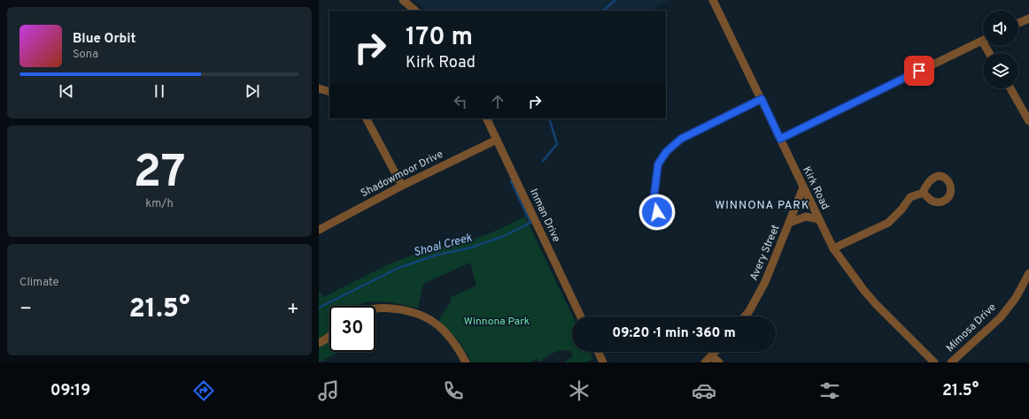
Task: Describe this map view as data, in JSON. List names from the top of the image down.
{
  "streets": {
    "street": [
      "Shadowmoor Drive",
      "Kirk Road",
      "Inman Drive",
      "Avery Street",
      "Mimosa Drive"
    ]
  },
  "crossings": [
    ["Shadowmoor Drive", "Inman Drive"],
    ["Kirk Road", "Avery Street"]
  ],
  "districts": ["WINNONA PARK"],
  "water": ["Shoal Creek"],
  "parks": ["Winnona Park"],
  "page": {
    "turn": ["170 m", "Kirk Road"],
    "song": ["Blue Orbit", "Sona"],
    "tile": [
      ["27", "km/h"],
      "Climate"
    ],
    "heat": ["−", "21.5°", "+"],
    "limit": "30",
    "trip": "09:20 · 1 min · 360 m",
    "tabs": ["09:19", "21.5°"]
  }
}
